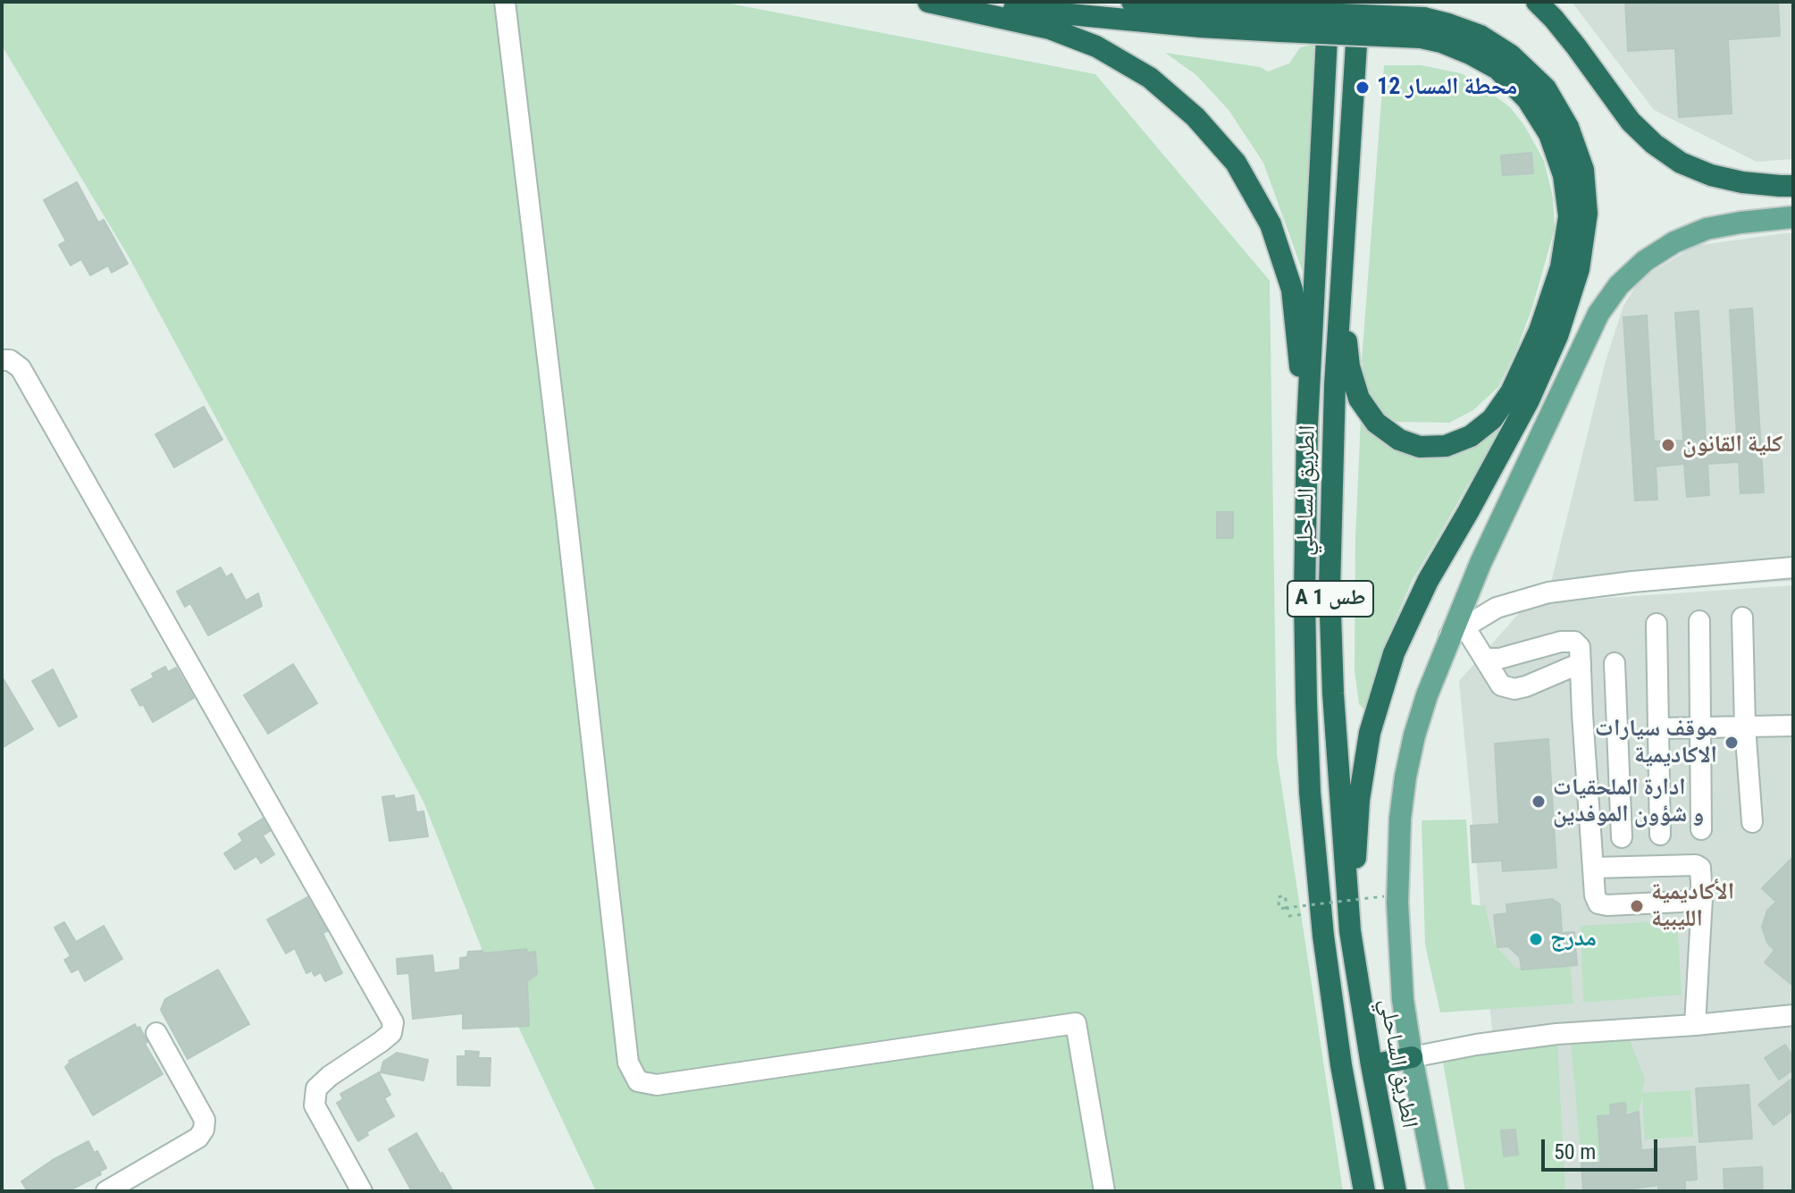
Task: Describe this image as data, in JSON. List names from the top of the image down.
{
  "streets": {
    "highway": ["الطريق الساحلي", "A 1 طس"]
  },
  "places": [
    "محطة المسار 12",
    "كلية القانون",
    "موقف سيارات الاكاديمية",
    "ادارة الملحقيات و شؤون الموفدين",
    "الأكاديمية الليبية",
    "مدرج"
  ],
  "scale_bar": "50 m"
}
